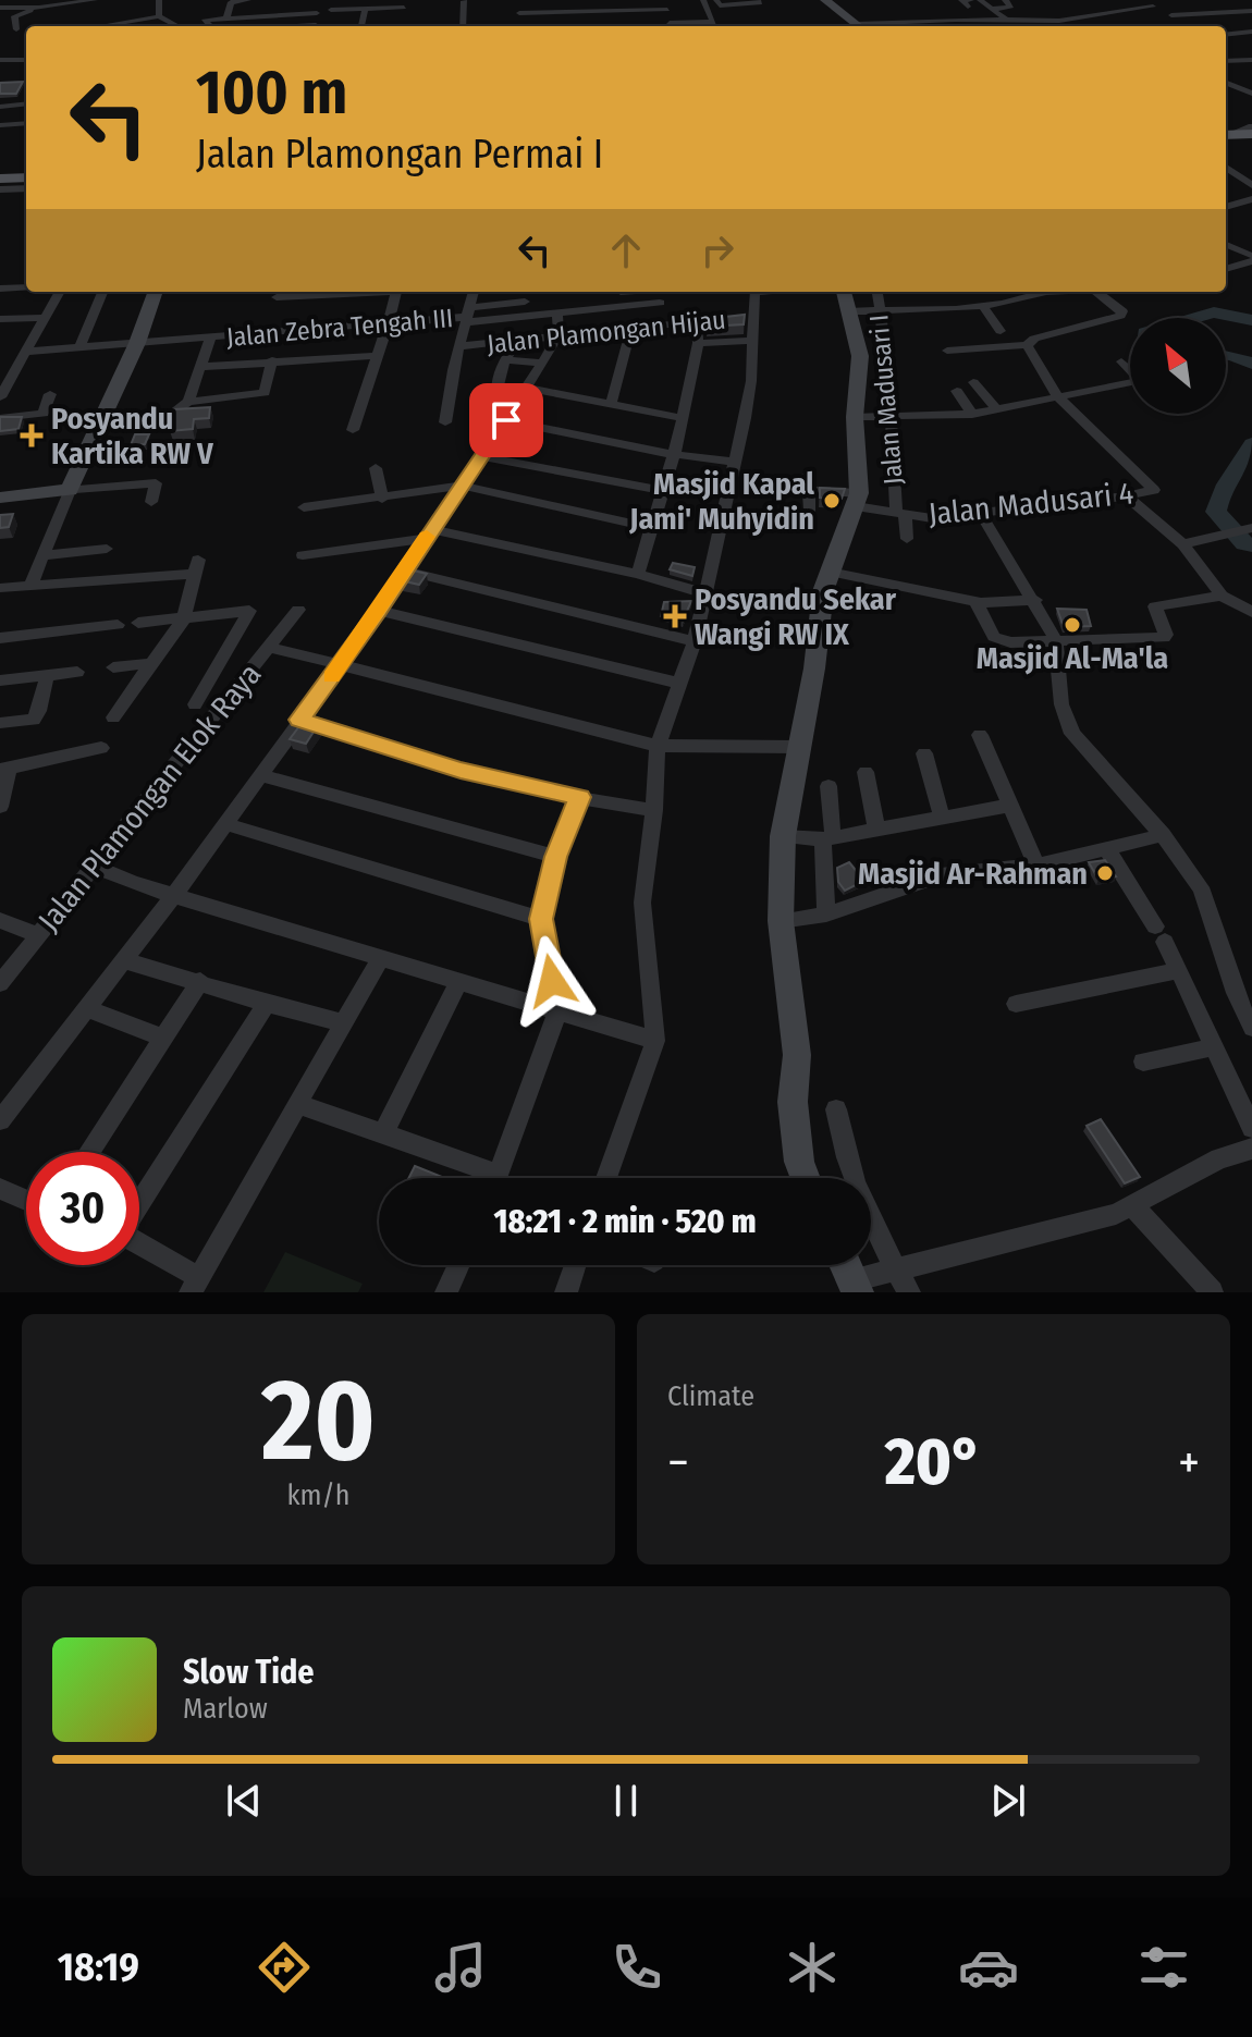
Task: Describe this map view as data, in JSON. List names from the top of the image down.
{
  "streets": {
    "street": [
      "Jalan Zebra Tengah III",
      "Jalan Plamongan Hijau",
      "Jalan Madusari I",
      "Jalan Madusari 4",
      "Jalan Plamongan Elok Raya"
    ]
  },
  "crossings": [
    ["Jalan Zebra Tengah III", "Jalan Plamongan Hijau"],
    ["Jalan Madusari I", "Jalan Madusari 4"]
  ],
  "places": {
    "health": ["Posyandu Kartika RW V", "Posyandu Sekar Wangi RW IX"],
    "other": ["Masjid Kapal Jami' Muhyidin", "Masjid Al-Ma'la", "Masjid Ar-Rahman"]
  },
  "north": "top left",
  "page": {
    "turn": ["100 m", "Jalan Plamongan Permai I"],
    "limit": "30",
    "trip": "18:21 · 2 min · 520 m",
    "tile": [
      ["20", "km/h"],
      "Climate"
    ],
    "heat": ["−", "20°", "+"],
    "song": ["Slow Tide", "Marlow"],
    "tabs": "18:19"
  }
}
